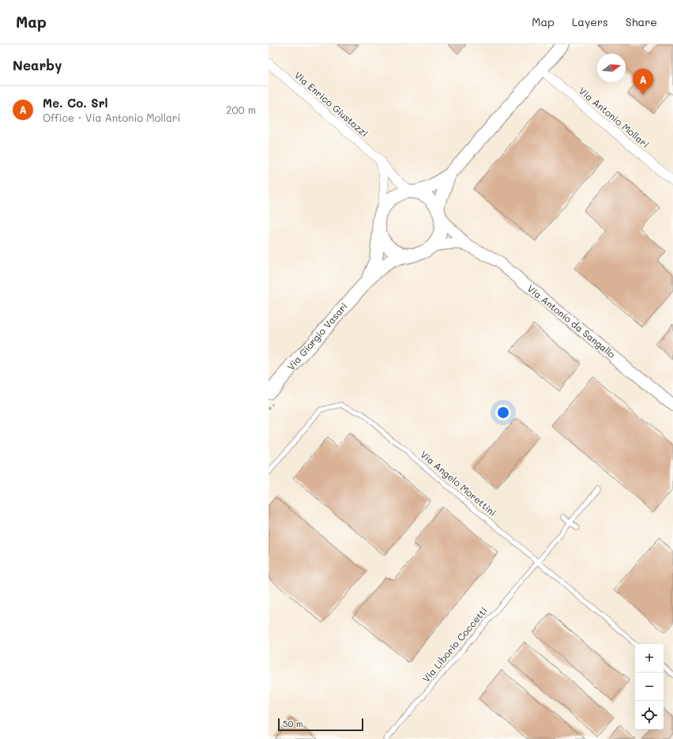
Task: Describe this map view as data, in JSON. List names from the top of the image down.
{
  "streets": {
    "main road": ["Via Antonio da Sangallo", "Via Giorgio Vasari"],
    "street": ["Via Enrico Giustozzi", "Via Antonio Mollari"],
    "lane": ["Via Angelo Morettini", "Via Liborio Coccetti"]
  },
  "crossings": [
    ["Via Enrico Giustozzi", "Via Antonio da Sangallo"],
    ["Via Enrico Giustozzi", "Via Giorgio Vasari"],
    ["Via Antonio da Sangallo", "Via Giorgio Vasari"],
    ["Via Angelo Morettini", "Via Liborio Coccetti"]
  ],
  "scale_bar": "50 m",
  "north": "right",
  "page": {
    "header": "Map",
    "nav": ["Map", "Layers", "Share"],
    "heading": "Nearby",
    "pins": "A",
    "list": [
      {
        "mark": "A",
        "name": "Me. Co. Srl",
        "note": "Office · Via Antonio Mollari",
        "value": "200 m"
      }
    ],
    "map_buttons": ["+", "−"],
    "scale": "50 m"
  }
}
